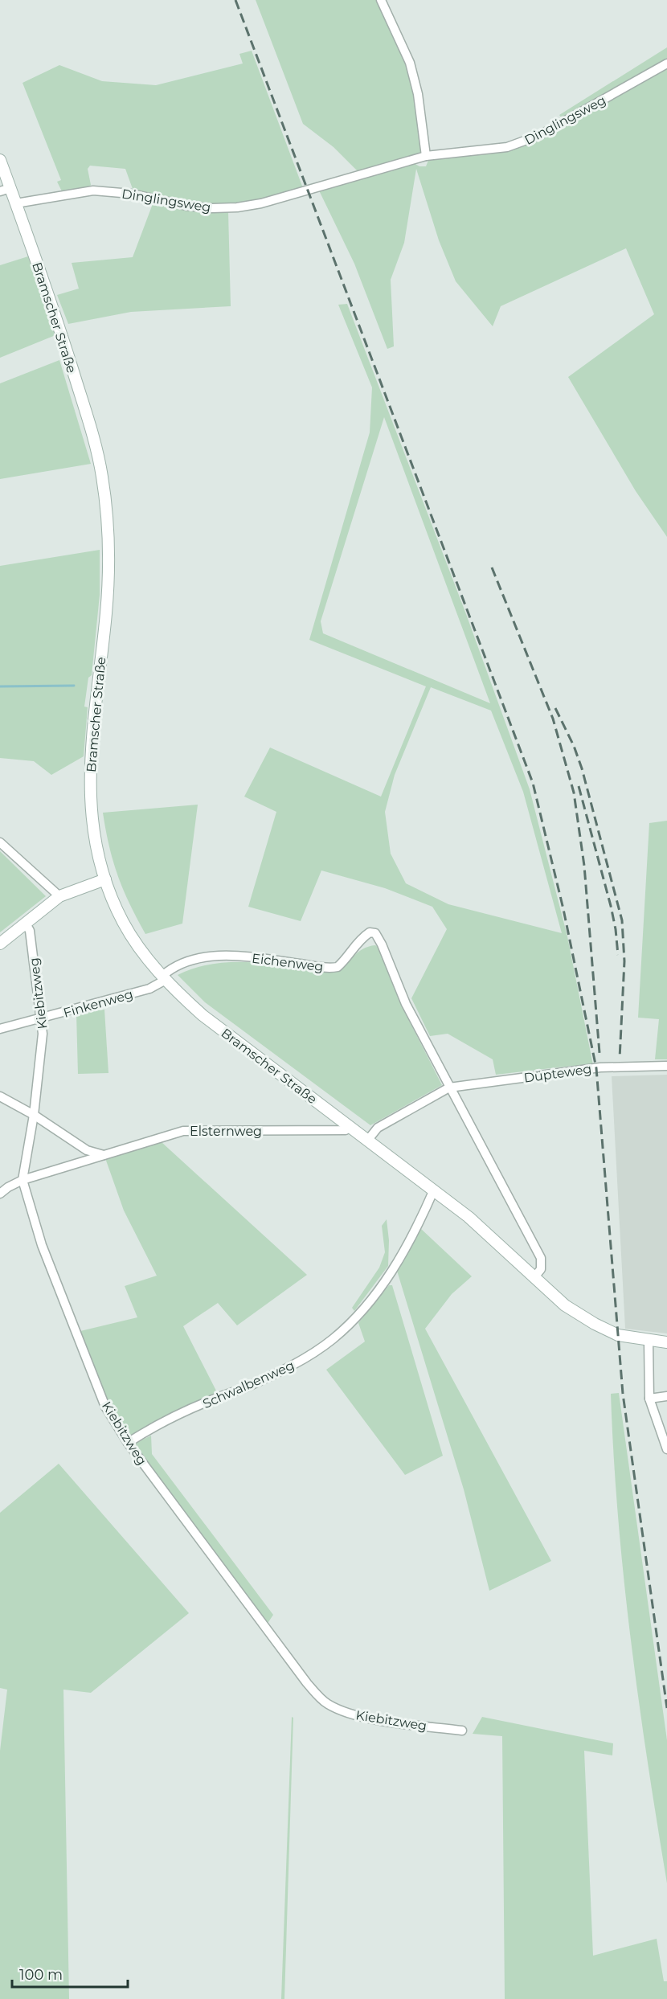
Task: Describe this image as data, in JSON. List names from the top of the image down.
{
  "streets": {
    "street": [
      "Dinglingsweg",
      "Bramscher Straße",
      "Eichenweg",
      "Kiebitzweg",
      "Finkenweg",
      "Düpteweg",
      "Elsternweg",
      "Schwalbenweg"
    ]
  },
  "crossings": [
    ["Dinglingsweg", "Bramscher Straße"],
    ["Bramscher Straße", "Eichenweg"],
    ["Bramscher Straße", "Finkenweg"],
    ["Bramscher Straße", "Elsternweg"],
    ["Bramscher Straße", "Schwalbenweg"],
    ["Eichenweg", "Finkenweg"],
    ["Eichenweg", "Düpteweg"],
    ["Kiebitzweg", "Finkenweg"],
    ["Kiebitzweg", "Elsternweg"],
    ["Kiebitzweg", "Schwalbenweg"]
  ],
  "scale_bar": "100 m"
}
